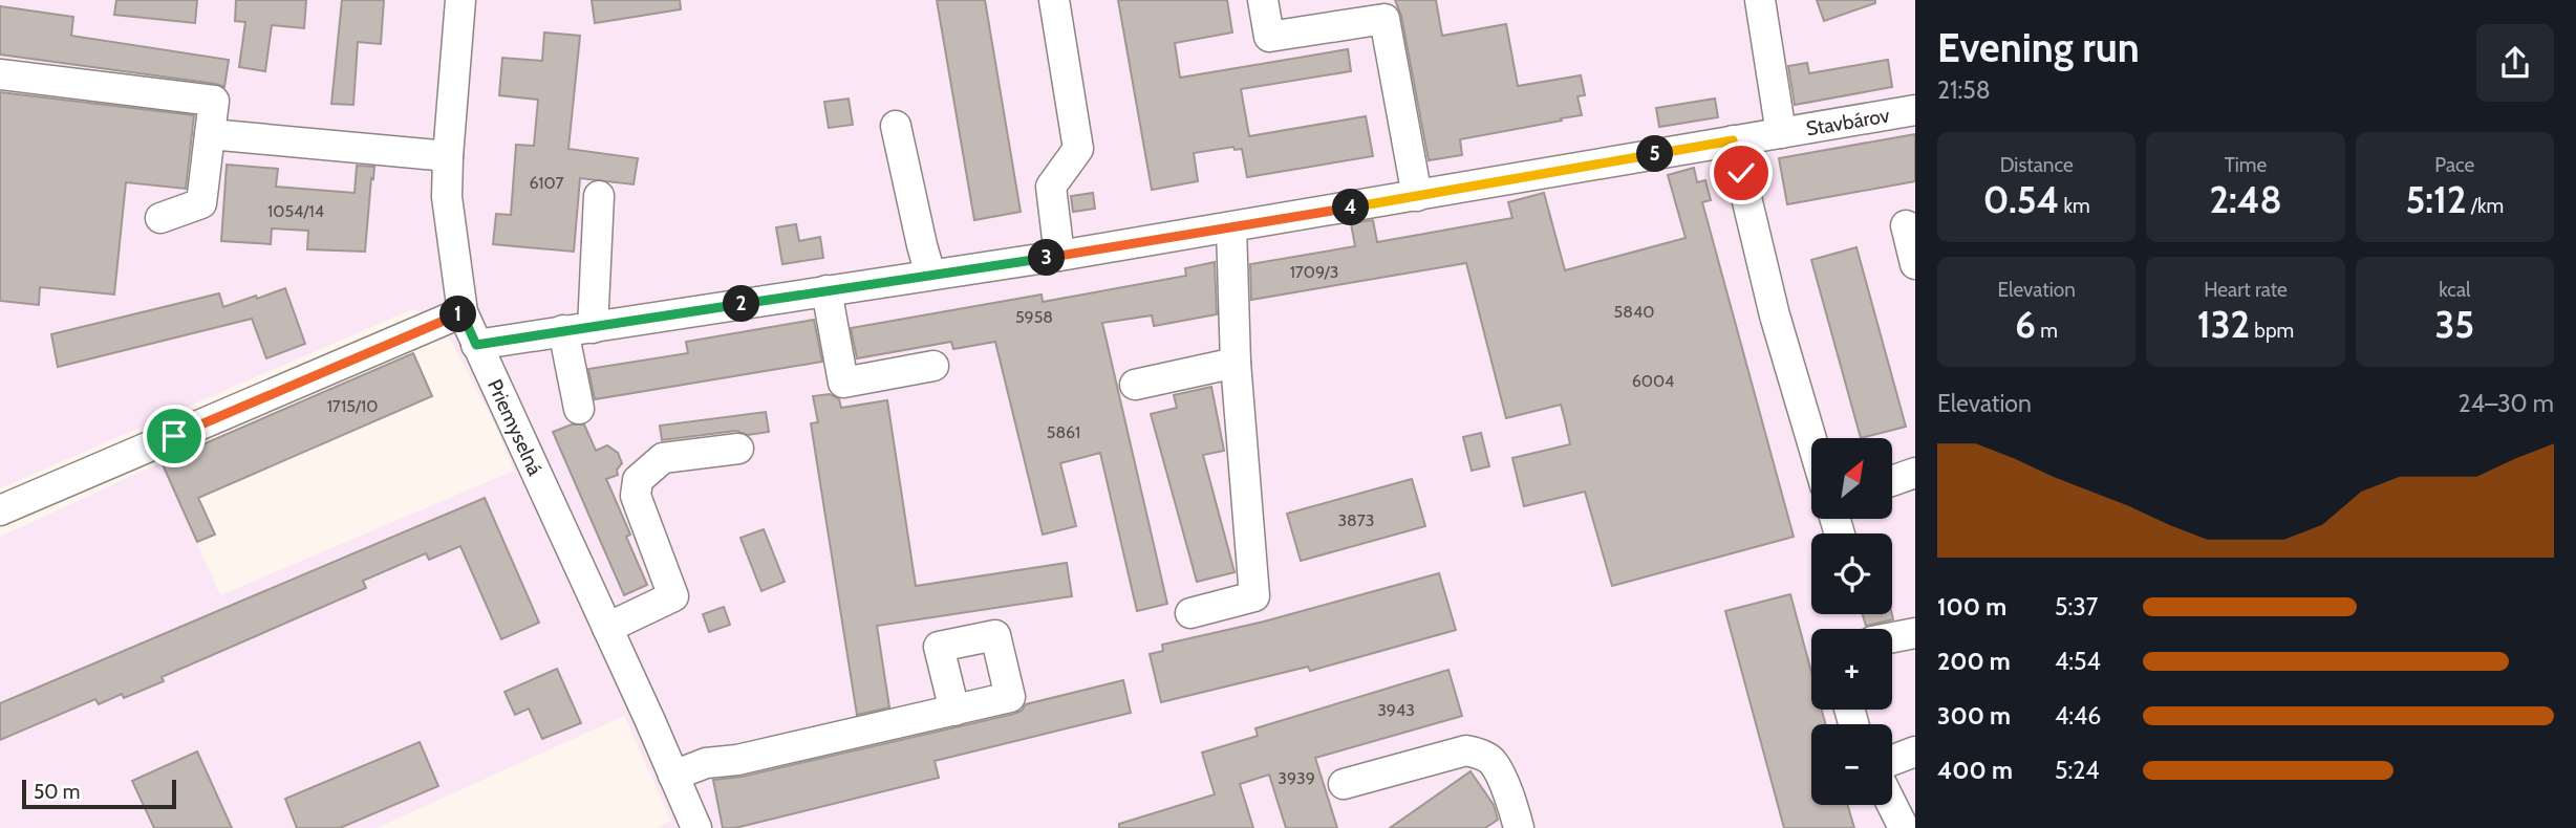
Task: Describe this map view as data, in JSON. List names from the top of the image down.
{
  "streets": {
    "lane": ["Stavbárov", "Priemyselná"]
  },
  "crossings": [
    ["Stavbárov", "Priemyselná"]
  ],
  "house_numbers": [
    "6107",
    "1054/14",
    "1709/3",
    "5840",
    "5958",
    "6004",
    "1715/10",
    "5861",
    "3873",
    "3943",
    "3939"
  ],
  "scale_bar": "50 m",
  "north": "top right",
  "page": {
    "heading": ["Evening run", "21:58"],
    "stats": [
      ["Distance", "0.54 km"],
      ["Time", "2:48"],
      ["Pace", "5:12 /km"],
      ["Elevation", "6 m"],
      ["Heart rate", "132 bpm"],
      ["kcal", "35"]
    ],
    "pins": [
      "5",
      "4",
      "3",
      "2",
      "1"
    ],
    "chart": ["Elevation", "24–30 m"],
    "map_buttons": ["+", "−"],
    "list": [
      {
        "name": "100 m",
        "note": "5:37"
      },
      {
        "name": "200 m",
        "note": "4:54"
      },
      {
        "name": "300 m",
        "note": "4:46"
      },
      {
        "name": "400 m",
        "note": "5:24"
      }
    ],
    "scale": "50 m"
  }
}
